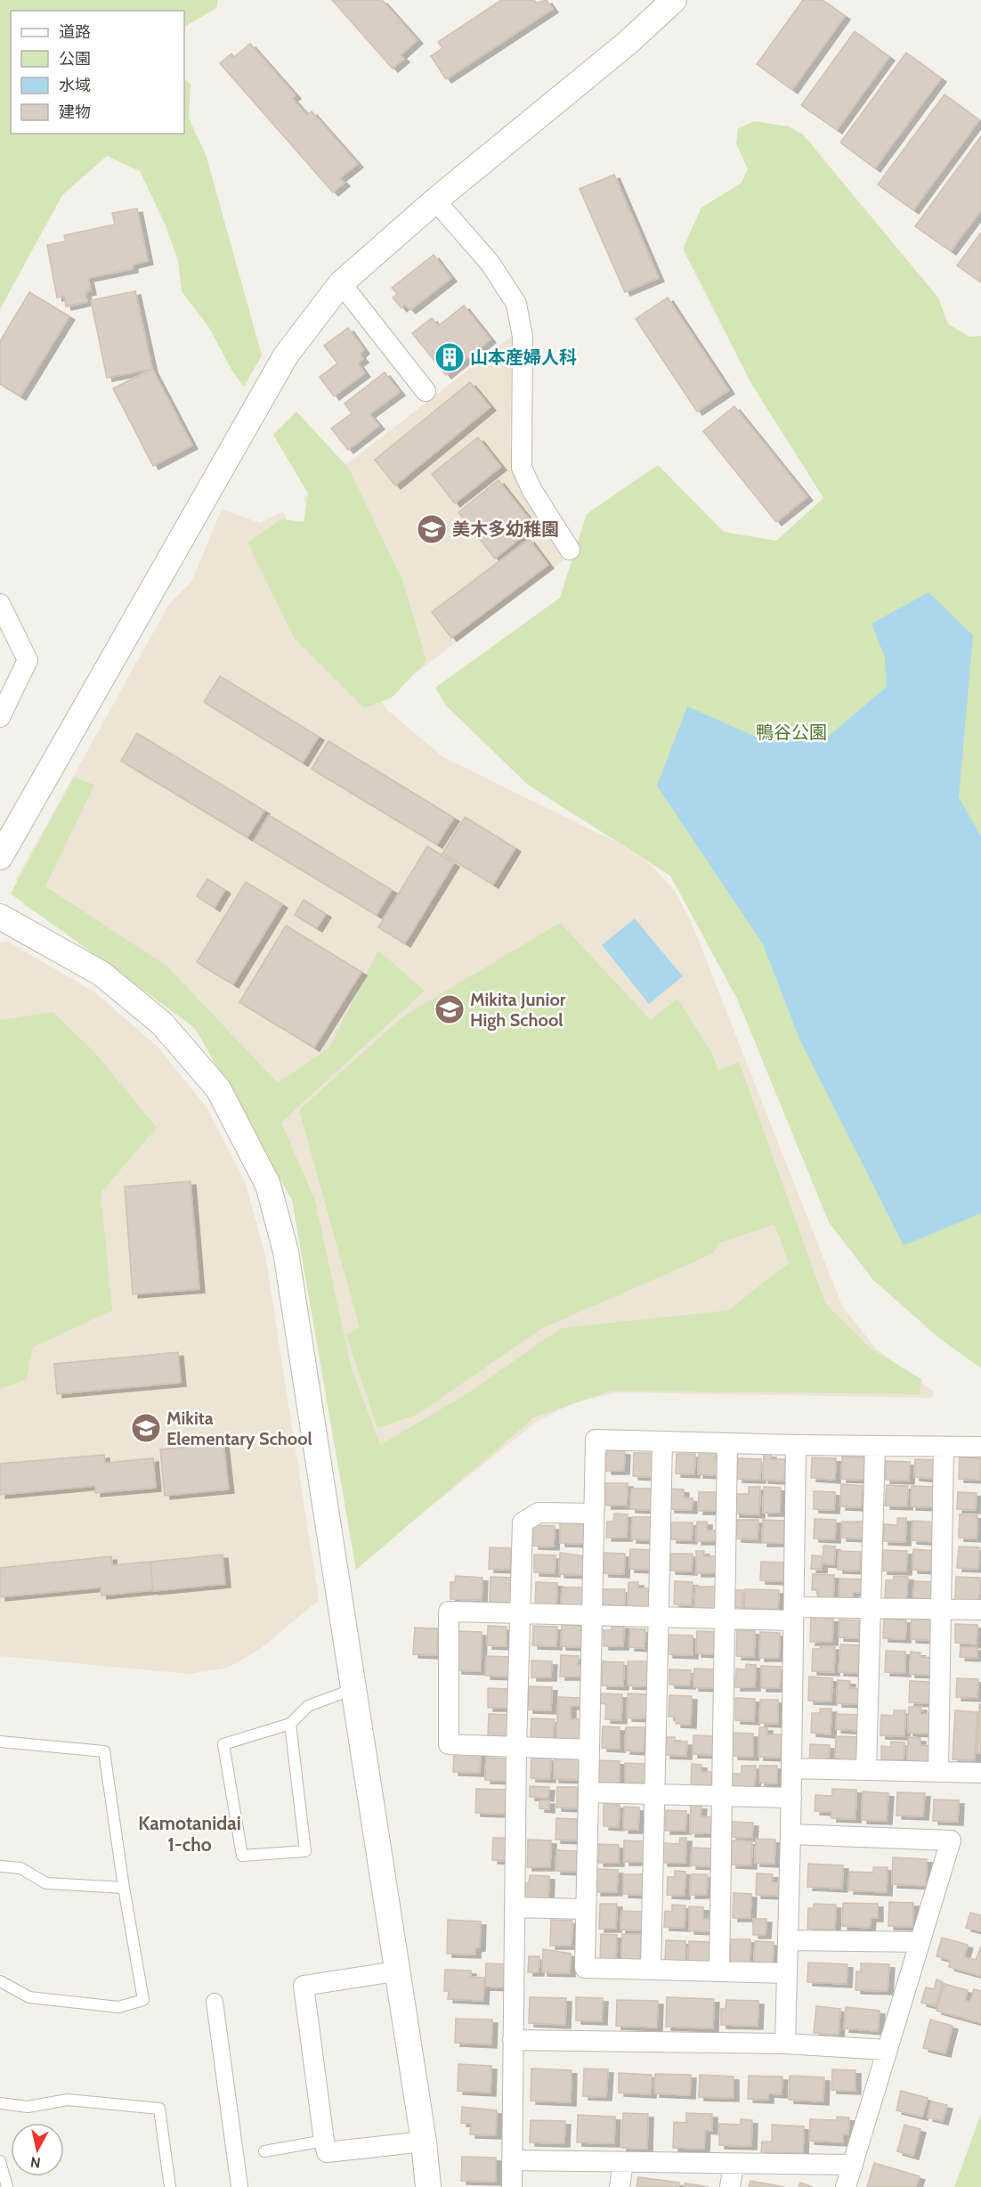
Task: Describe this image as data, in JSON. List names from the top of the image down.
{
  "districts": ["Kamotanidai 1-cho"],
  "parks": ["鴨谷公園"],
  "places": {
    "building": ["山本産婦人科"],
    "school or university": ["美木多幼稚園", "Mikita Junior High School", "Mikita Elementary School"]
  },
  "legend": [
    "道路",
    "公園",
    "水域",
    "建物"
  ],
  "north": "bottom"
}
